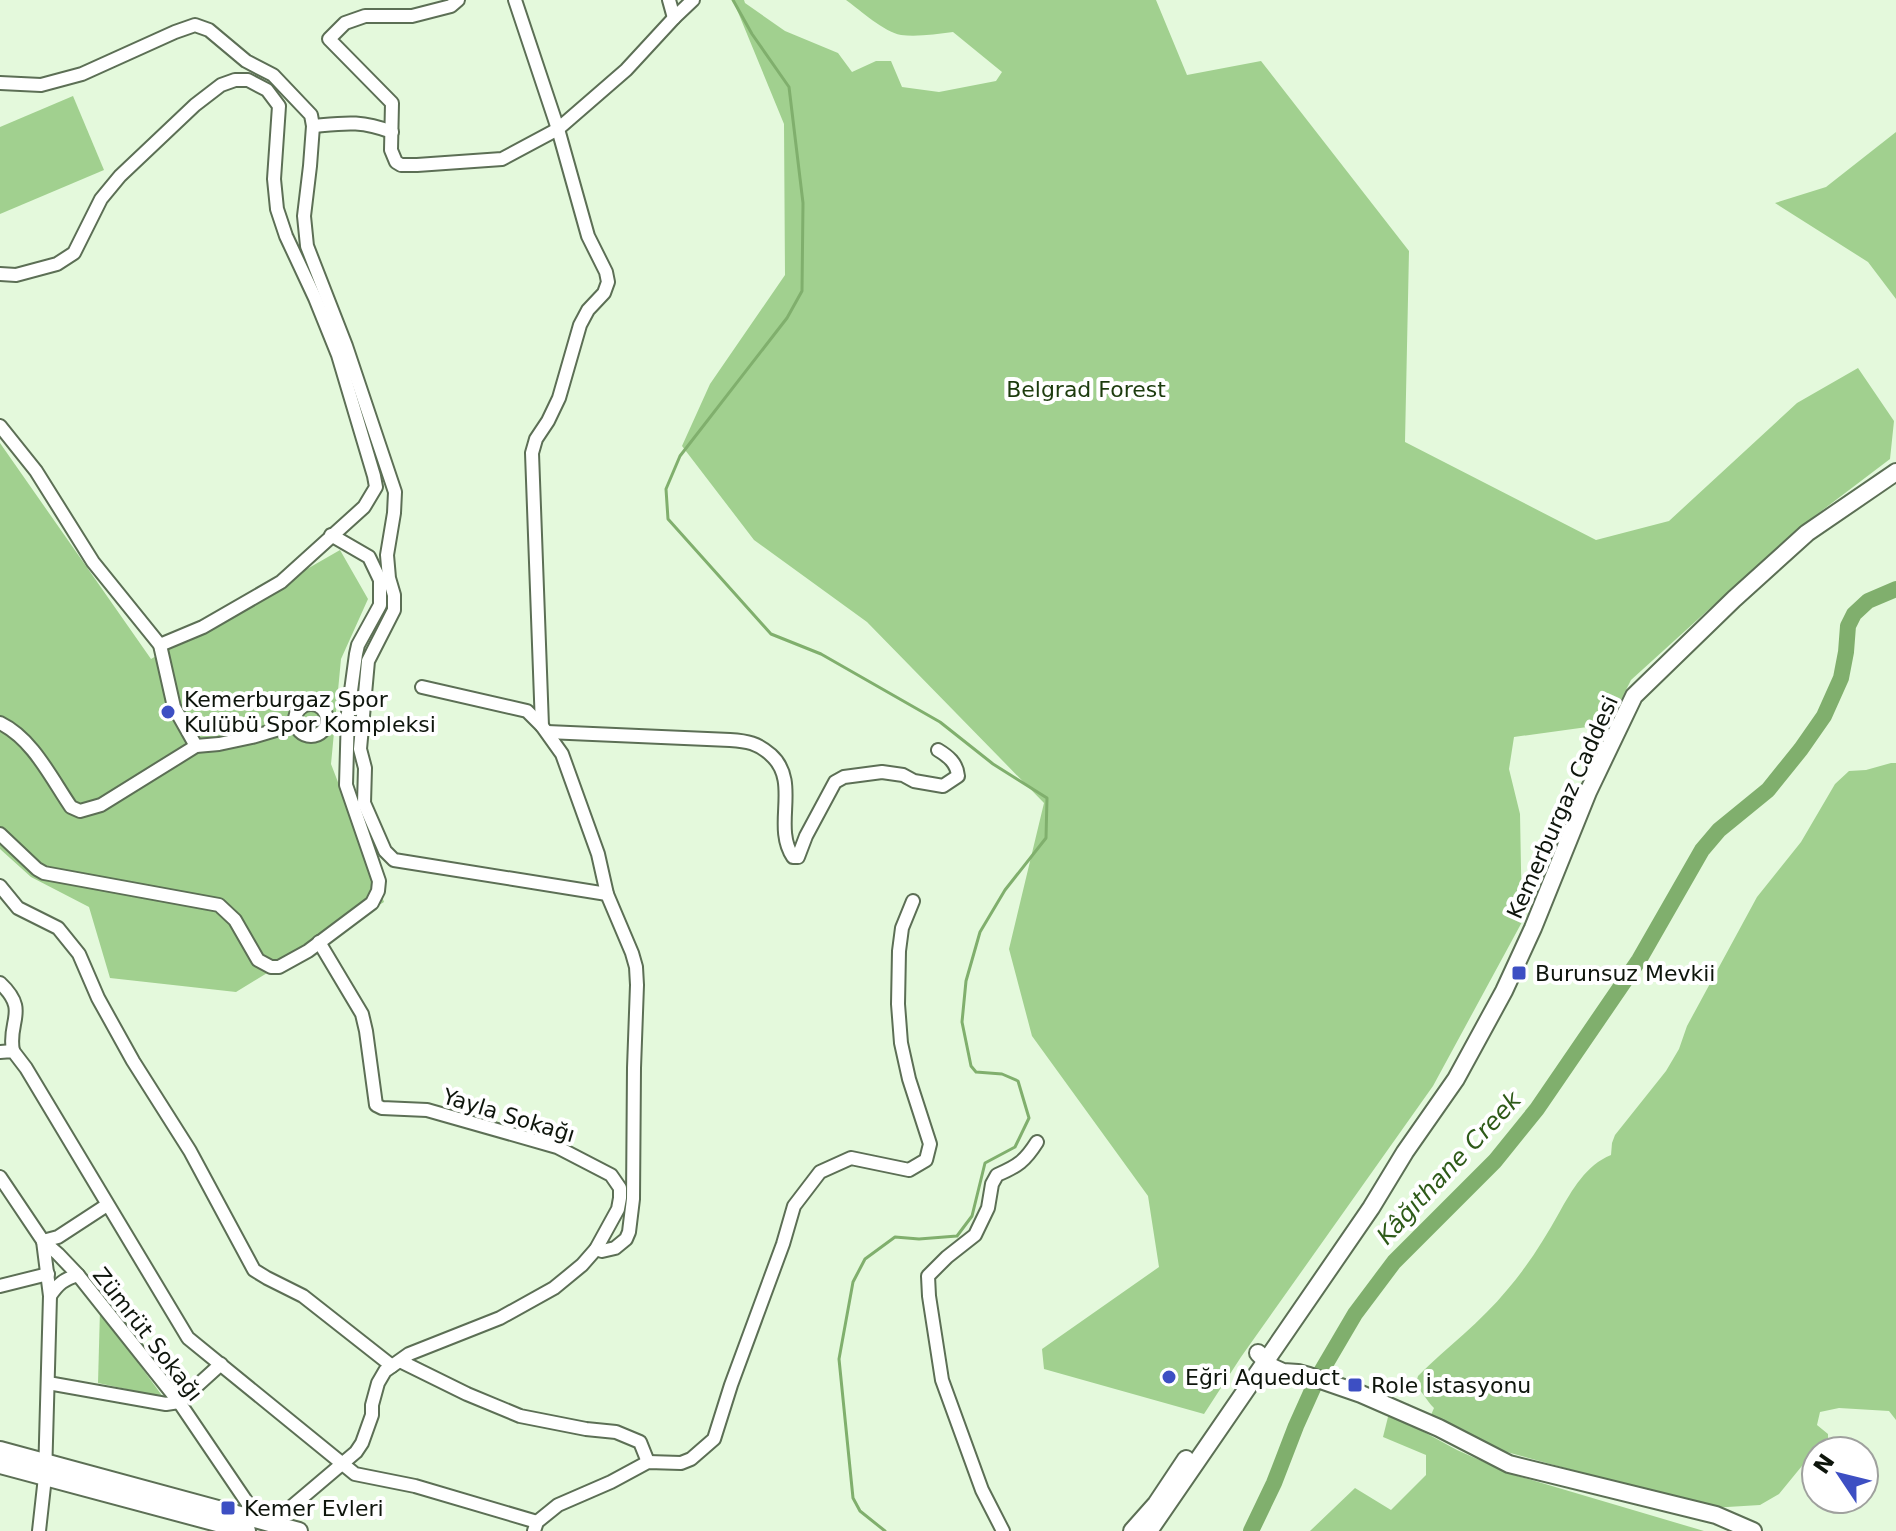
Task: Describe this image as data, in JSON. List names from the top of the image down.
{
  "streets": {
    "main road": ["Kemerburgaz Caddesi"],
    "street": ["Yayla Sokağı", "Zümrüt Sokağı"]
  },
  "water": ["Kâğıthane Creek"],
  "parks": ["Belgrad Forest"],
  "places": {
    "other": ["Kemerburgaz Spor Kulübü Spor Kompleksi", "Eğri Aqueduct"],
    "transit": ["Burunsuz Mevkii", "Role İstasyonu", "Kemer Evleri"]
  },
  "north": "top left"
}
